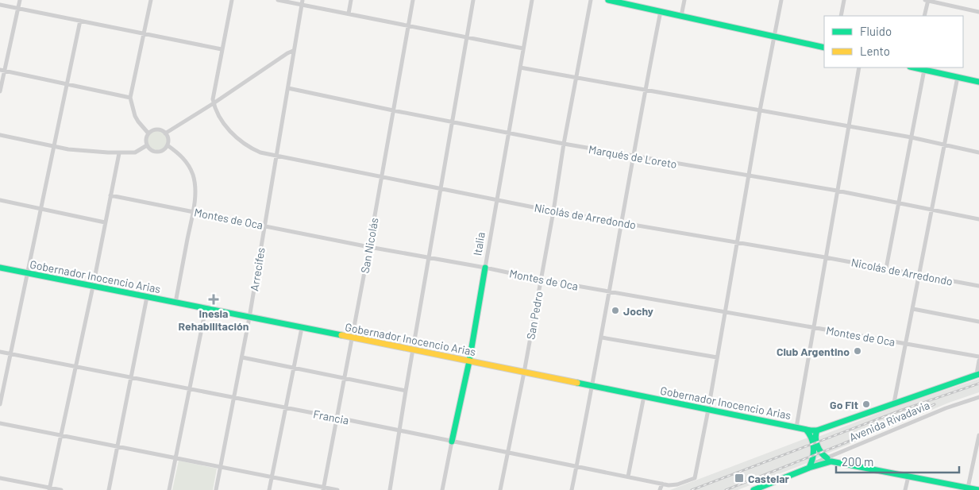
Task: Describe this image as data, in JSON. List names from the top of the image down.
{
  "streets": {
    "street": [
      "Marqués de Loreto",
      "Nicolás de Arredondo",
      "Montes de Oca",
      "Italia",
      "San Nicolás",
      "Arrecifes",
      "Gobernador Inocencio Arias",
      "San Pedro",
      "Francia",
      "Avenida Rivadavia"
    ]
  },
  "crossings": [
    ["Marqués de Loreto", "Italia"],
    ["Marqués de Loreto", "San Nicolás"],
    ["Marqués de Loreto", "Arrecifes"],
    ["Marqués de Loreto", "San Pedro"],
    ["Nicolás de Arredondo", "Italia"],
    ["Nicolás de Arredondo", "San Nicolás"],
    ["Nicolás de Arredondo", "Arrecifes"],
    ["Nicolás de Arredondo", "San Pedro"],
    ["Montes de Oca", "Italia"],
    ["Montes de Oca", "San Nicolás"],
    ["Montes de Oca", "Arrecifes"],
    ["Montes de Oca", "San Pedro"],
    ["Italia", "Gobernador Inocencio Arias"],
    ["Italia", "Francia"],
    ["San Nicolás", "Gobernador Inocencio Arias"],
    ["San Nicolás", "Francia"],
    ["Arrecifes", "Gobernador Inocencio Arias"],
    ["Arrecifes", "Francia"],
    ["Gobernador Inocencio Arias", "San Pedro"],
    ["Gobernador Inocencio Arias", "Francia"],
    ["Gobernador Inocencio Arias", "Avenida Rivadavia"],
    ["San Pedro", "Francia"]
  ],
  "places": {
    "health": ["Inesia Rehabilitación"],
    "other": ["Jochy", "Club Argentino", "Go Fit"],
    "transit": ["Castelar"]
  },
  "legend": ["Fluido", "Lento"],
  "scale_bar": "200 m"
}
